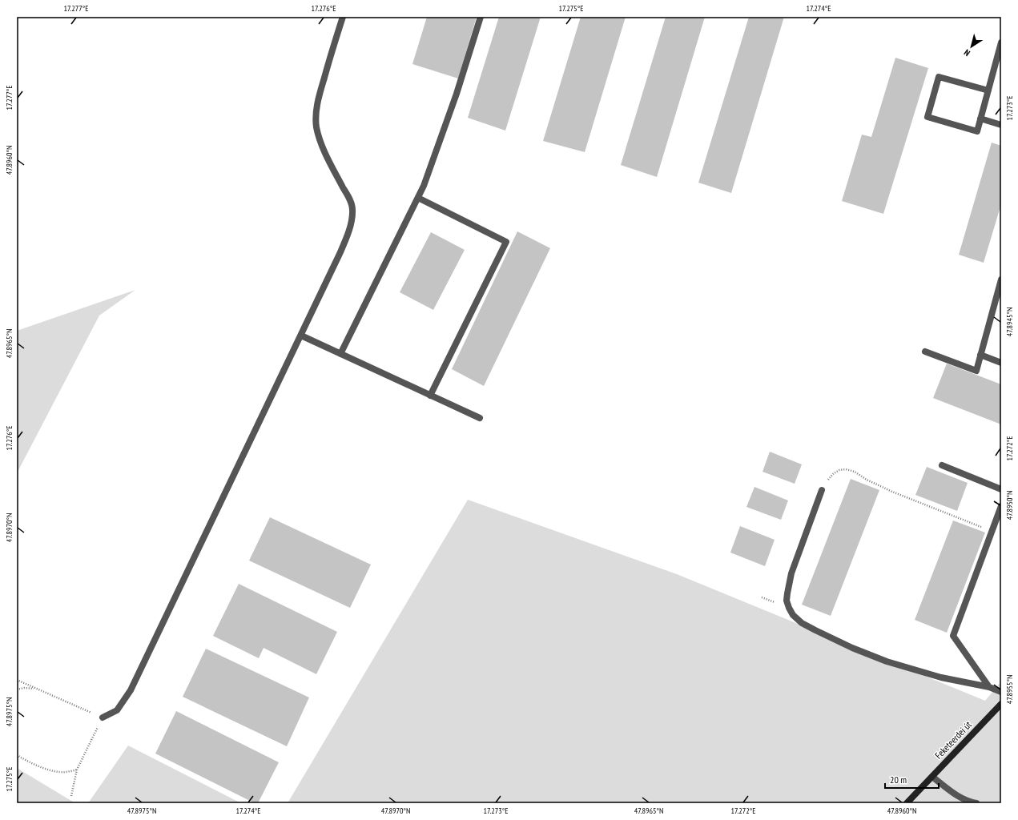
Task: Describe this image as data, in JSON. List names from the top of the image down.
{
  "streets": {
    "main road": ["Feketeerdei út"]
  },
  "scale_bar": "20 m",
  "north": "bottom left",
  "coordinates": [
    "17.277°E",
    "17.276°E",
    "17.275°E",
    "17.274°E",
    "17.273°E",
    "47.8960°N",
    "47.8945°N",
    "47.8965°N",
    "17.272°E",
    "47.8950°N",
    "47.8970°N",
    "47.8955°N",
    "47.8975°N"
  ]
}
